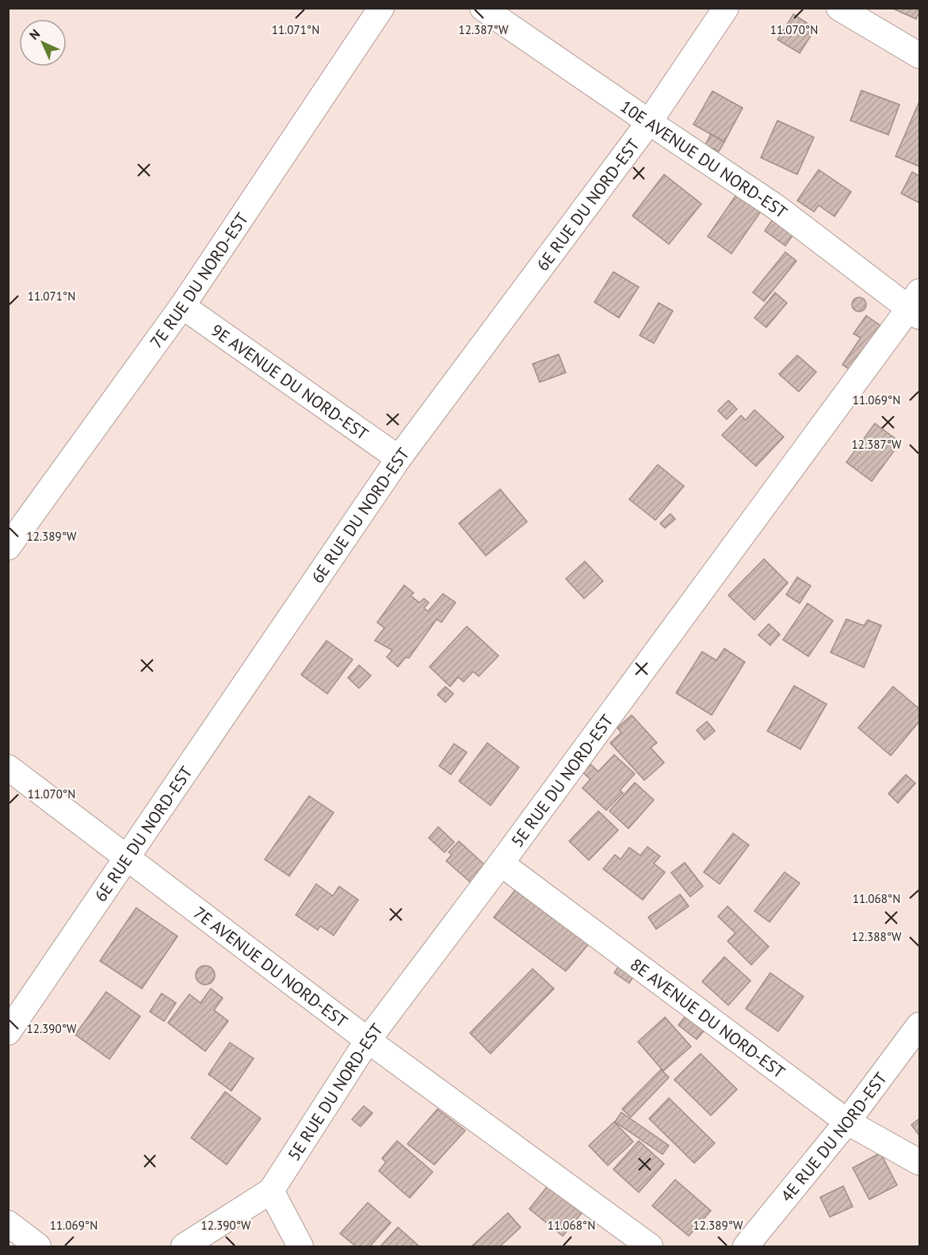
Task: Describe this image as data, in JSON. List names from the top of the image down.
{
  "streets": {
    "street": [
      "10E AVENUE DU NORD-EST",
      "6E RUE DU NORD-EST",
      "7E RUE DU NORD-EST",
      "9E AVENUE DU NORD-EST",
      "5E RUE DU NORD-EST",
      "7E AVENUE DU NORD-EST",
      "8E AVENUE DU NORD-EST",
      "4E RUE DU NORD-EST"
    ]
  },
  "crossings": [
    ["10E AVENUE DU NORD-EST", "6E RUE DU NORD-EST"],
    ["10E AVENUE DU NORD-EST", "5E RUE DU NORD-EST"],
    ["6E RUE DU NORD-EST", "9E AVENUE DU NORD-EST"],
    ["6E RUE DU NORD-EST", "7E AVENUE DU NORD-EST"],
    ["7E RUE DU NORD-EST", "9E AVENUE DU NORD-EST"],
    ["5E RUE DU NORD-EST", "7E AVENUE DU NORD-EST"],
    ["5E RUE DU NORD-EST", "8E AVENUE DU NORD-EST"],
    ["8E AVENUE DU NORD-EST", "4E RUE DU NORD-EST"]
  ],
  "north": "top left",
  "coordinates": [
    "11.071°N",
    "12.387°W",
    "11.070°N",
    "11.069°N",
    "12.389°W",
    "11.068°N",
    "12.388°W",
    "12.390°W"
  ]
}
